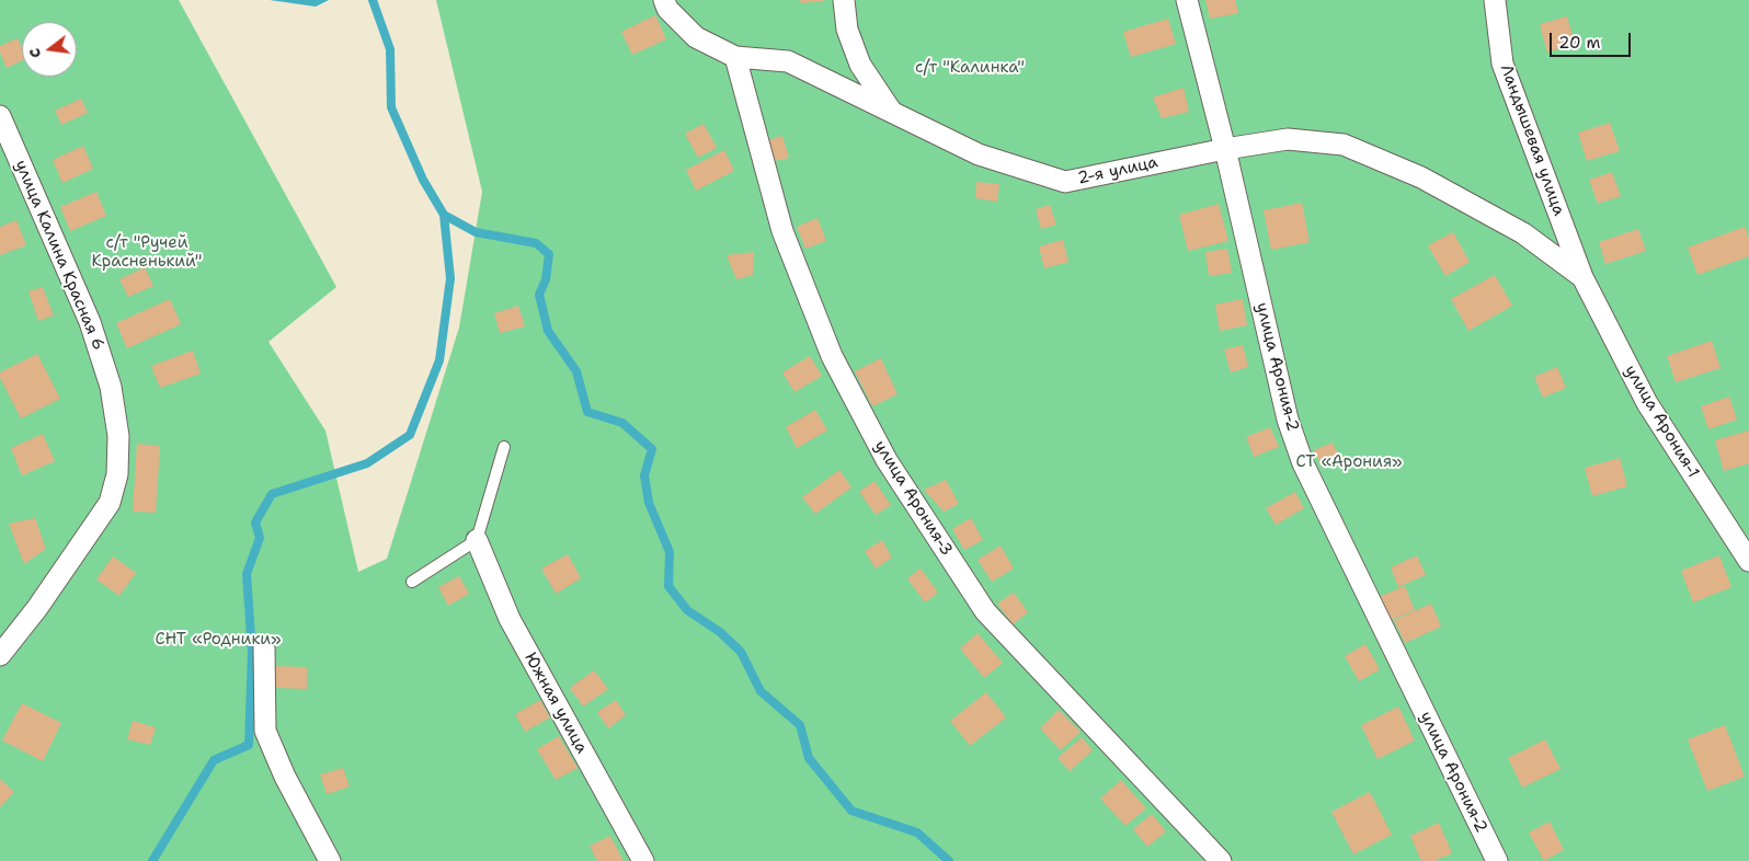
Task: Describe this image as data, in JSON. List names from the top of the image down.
{
  "streets": {
    "street": [
      "Ландышевая улица",
      "2-я улица",
      "улица Калина Красная 6",
      "улица Арония-2",
      "улица Арония-1",
      "улица Арония-3",
      "Южная улица"
    ]
  },
  "crossings": [
    ["Ландышевая улица", "2-я улица"],
    ["Ландышевая улица", "улица Арония-1"],
    ["2-я улица", "улица Арония-2"],
    ["2-я улица", "улица Арония-1"],
    ["2-я улица", "улица Арония-3"]
  ],
  "parks": [
    "с/т \"Калинка\"",
    "с/т \"Ручей Красненький\"",
    "СТ «Арония»",
    "СНТ «Родники»"
  ],
  "scale_bar": "20 m",
  "north": "left"
}
